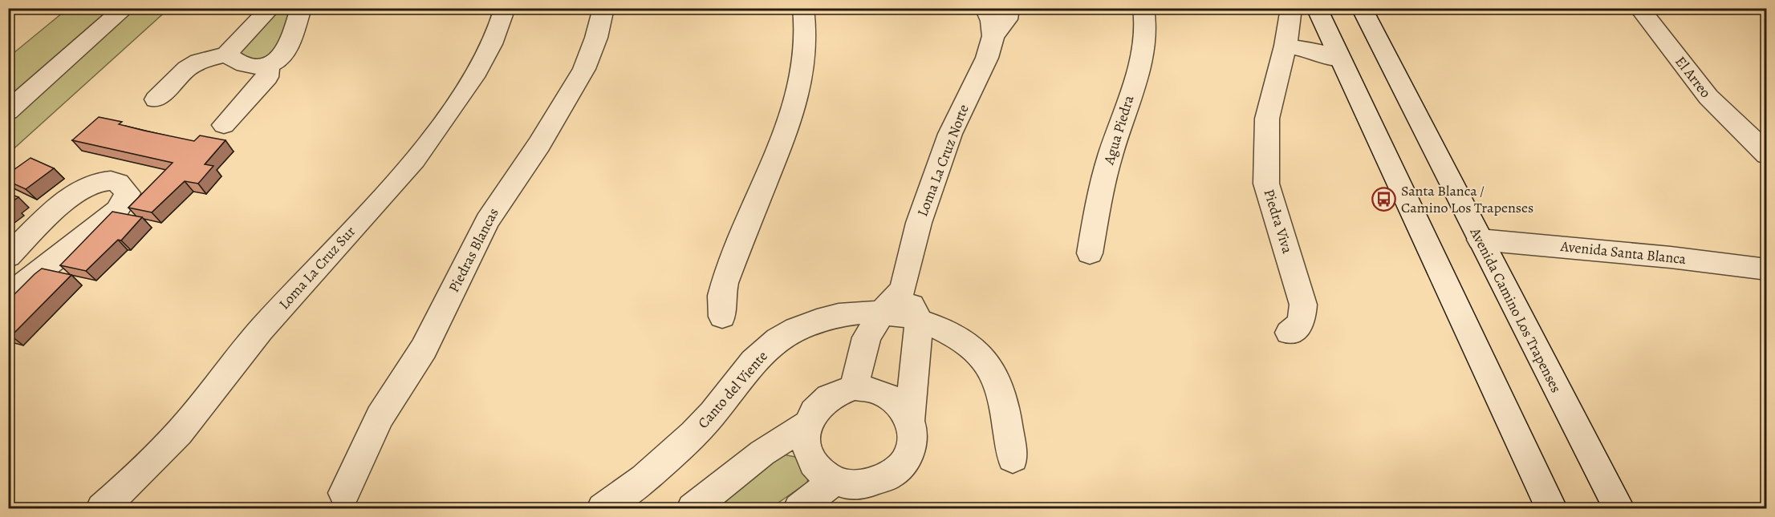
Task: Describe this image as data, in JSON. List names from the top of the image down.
{
  "streets": {
    "street": [
      "El Arreo",
      "Agua Piedra",
      "Loma La Cruz Norte",
      "Piedra Viva",
      "Piedras Blancas",
      "Avenida Santa Blanca",
      "Loma La Cruz Sur",
      "Avenida Camino Los Trapenses",
      "Canto del Viente"
    ]
  },
  "crossings": [
    ["Loma La Cruz Norte", "Canto del Viente"],
    ["Avenida Santa Blanca", "Avenida Camino Los Trapenses"]
  ],
  "places": {
    "bus stop": ["Santa Blanca / Camino Los Trapenses"]
  }
}
